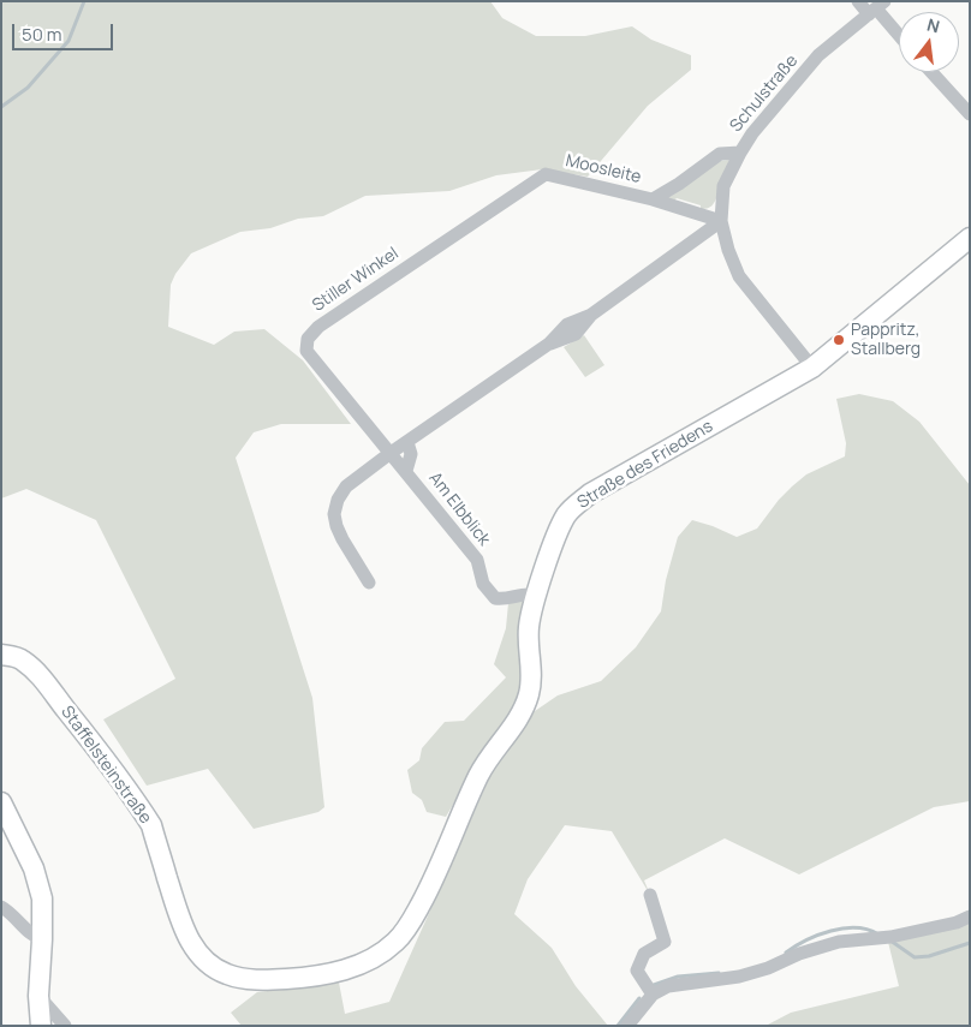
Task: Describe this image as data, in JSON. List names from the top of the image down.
{
  "streets": {
    "street": [
      "Schulstraße",
      "Moosleite",
      "Stiller Winkel",
      "Straße des Friedens",
      "Am Elbblick",
      "Staffelsteinstraße"
    ]
  },
  "crossings": [
    ["Schulstraße", "Moosleite"],
    ["Schulstraße", "Straße des Friedens"],
    ["Moosleite", "Stiller Winkel"],
    ["Stiller Winkel", "Am Elbblick"],
    ["Straße des Friedens", "Am Elbblick"],
    ["Straße des Friedens", "Staffelsteinstraße"]
  ],
  "places": ["Pappritz, Stallberg"],
  "scale_bar": "50 m",
  "north": "top"
}
